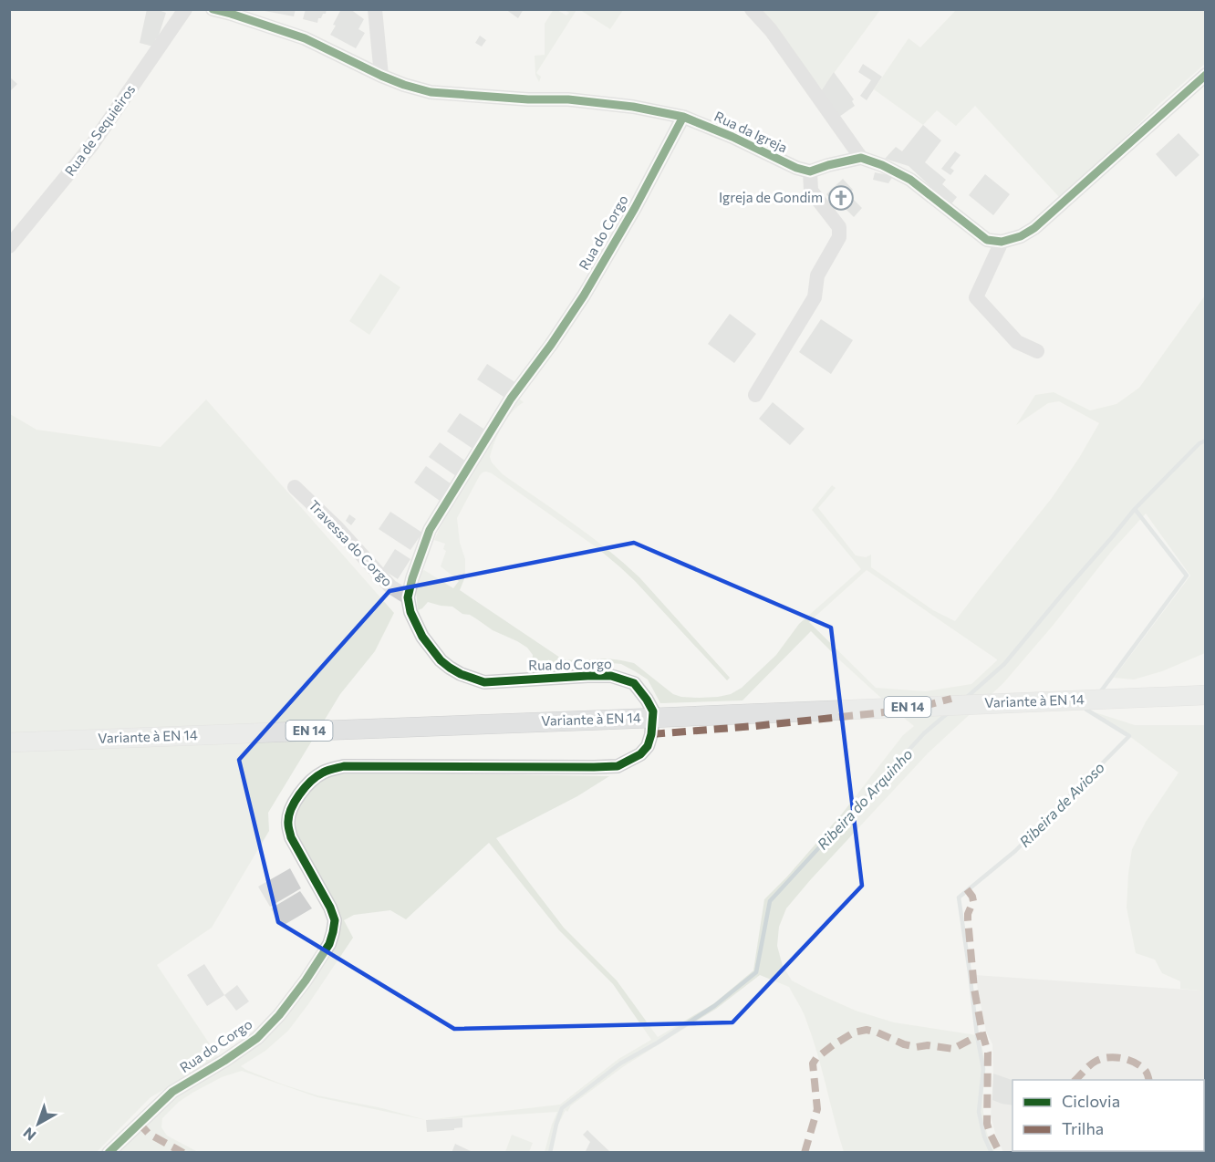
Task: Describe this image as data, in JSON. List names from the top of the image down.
{
  "streets": {
    "main road": ["Variante à EN 14", "EN 14"],
    "street": [
      "Rua de Sequieiros",
      "Rua da Igreja",
      "Rua do Corgo",
      "Travessa do Corgo"
    ]
  },
  "crossings": [
    ["Rua da Igreja", "Rua do Corgo"],
    ["Rua do Corgo", "Travessa do Corgo"]
  ],
  "water": ["Ribeira do Arquinho", "Ribeira de Avioso"],
  "places": {
    "church": ["Igreja de Gondim"]
  },
  "legend": ["Ciclovia", "Trilha"],
  "north": "bottom left"
}
